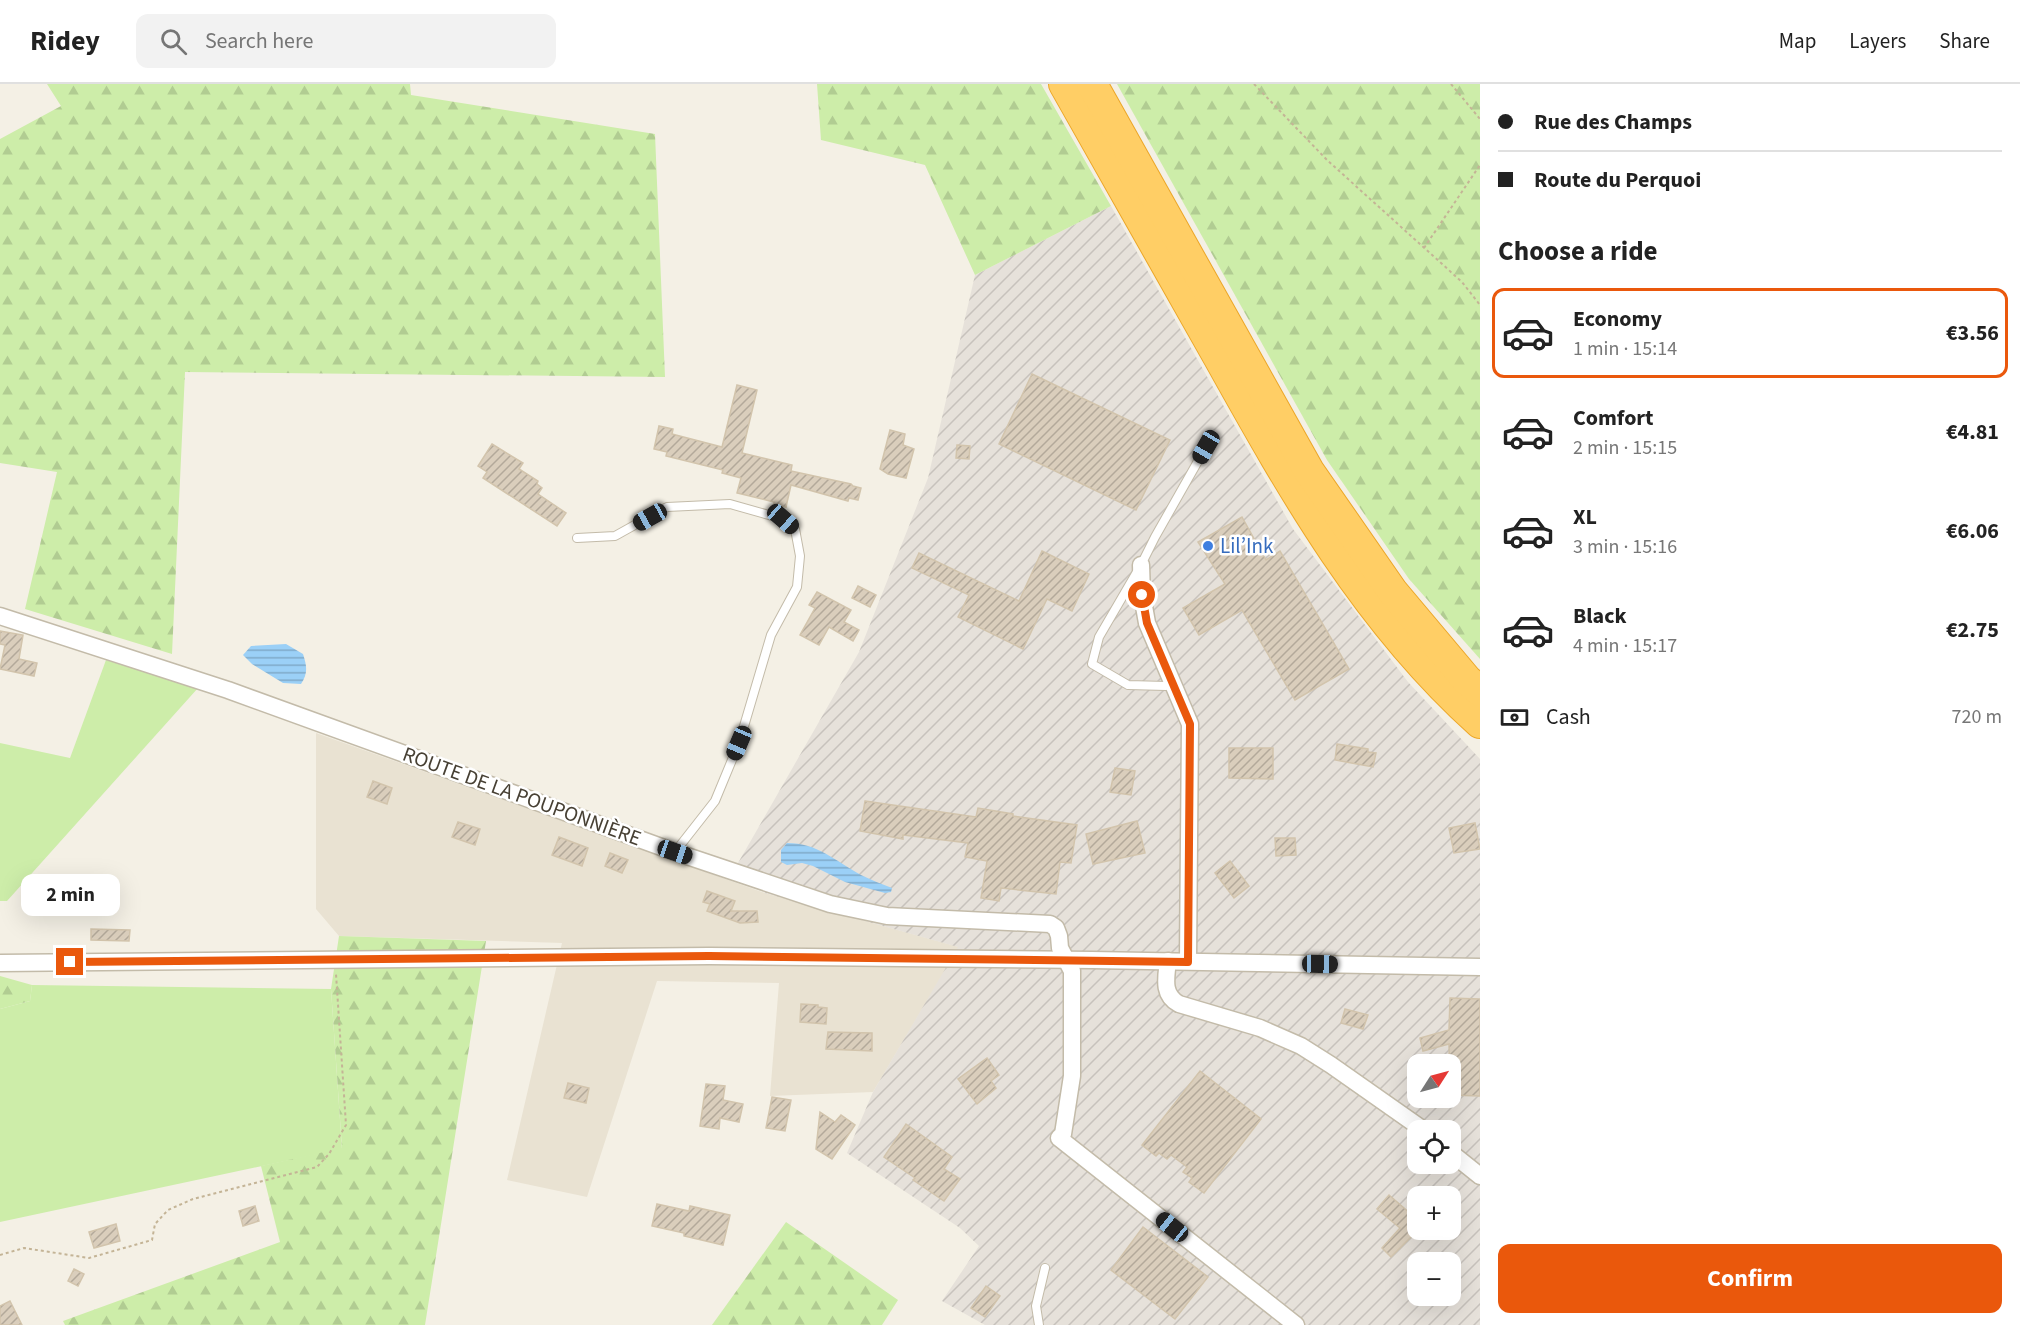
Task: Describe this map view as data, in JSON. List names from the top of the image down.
{
  "streets": {
    "street": ["ROUTE DE LA POUPONNIÈRE"]
  },
  "places": ["Lil’Ink"],
  "north": "top right",
  "page": {
    "header": "Ridey",
    "search": "Search here",
    "nav": ["Map", "Layers", "Share"],
    "banner": ["Rue des Champs", "Route du Perquoi"],
    "heading": "Choose a ride",
    "list": [
      {
        "name": "Economy",
        "note": "1 min · 15:14",
        "value": "€3.56"
      },
      {
        "name": "Comfort",
        "note": "2 min · 15:15",
        "value": "€4.81"
      },
      {
        "name": "XL",
        "note": "3 min · 15:16",
        "value": "€6.06"
      },
      {
        "name": "Black",
        "note": "4 min · 15:17",
        "value": "€2.75"
      }
    ],
    "pay": ["Cash", "720 m"],
    "bubble": "2 min",
    "map_buttons": ["+", "−"],
    "buttons": "Confirm"
  }
}
